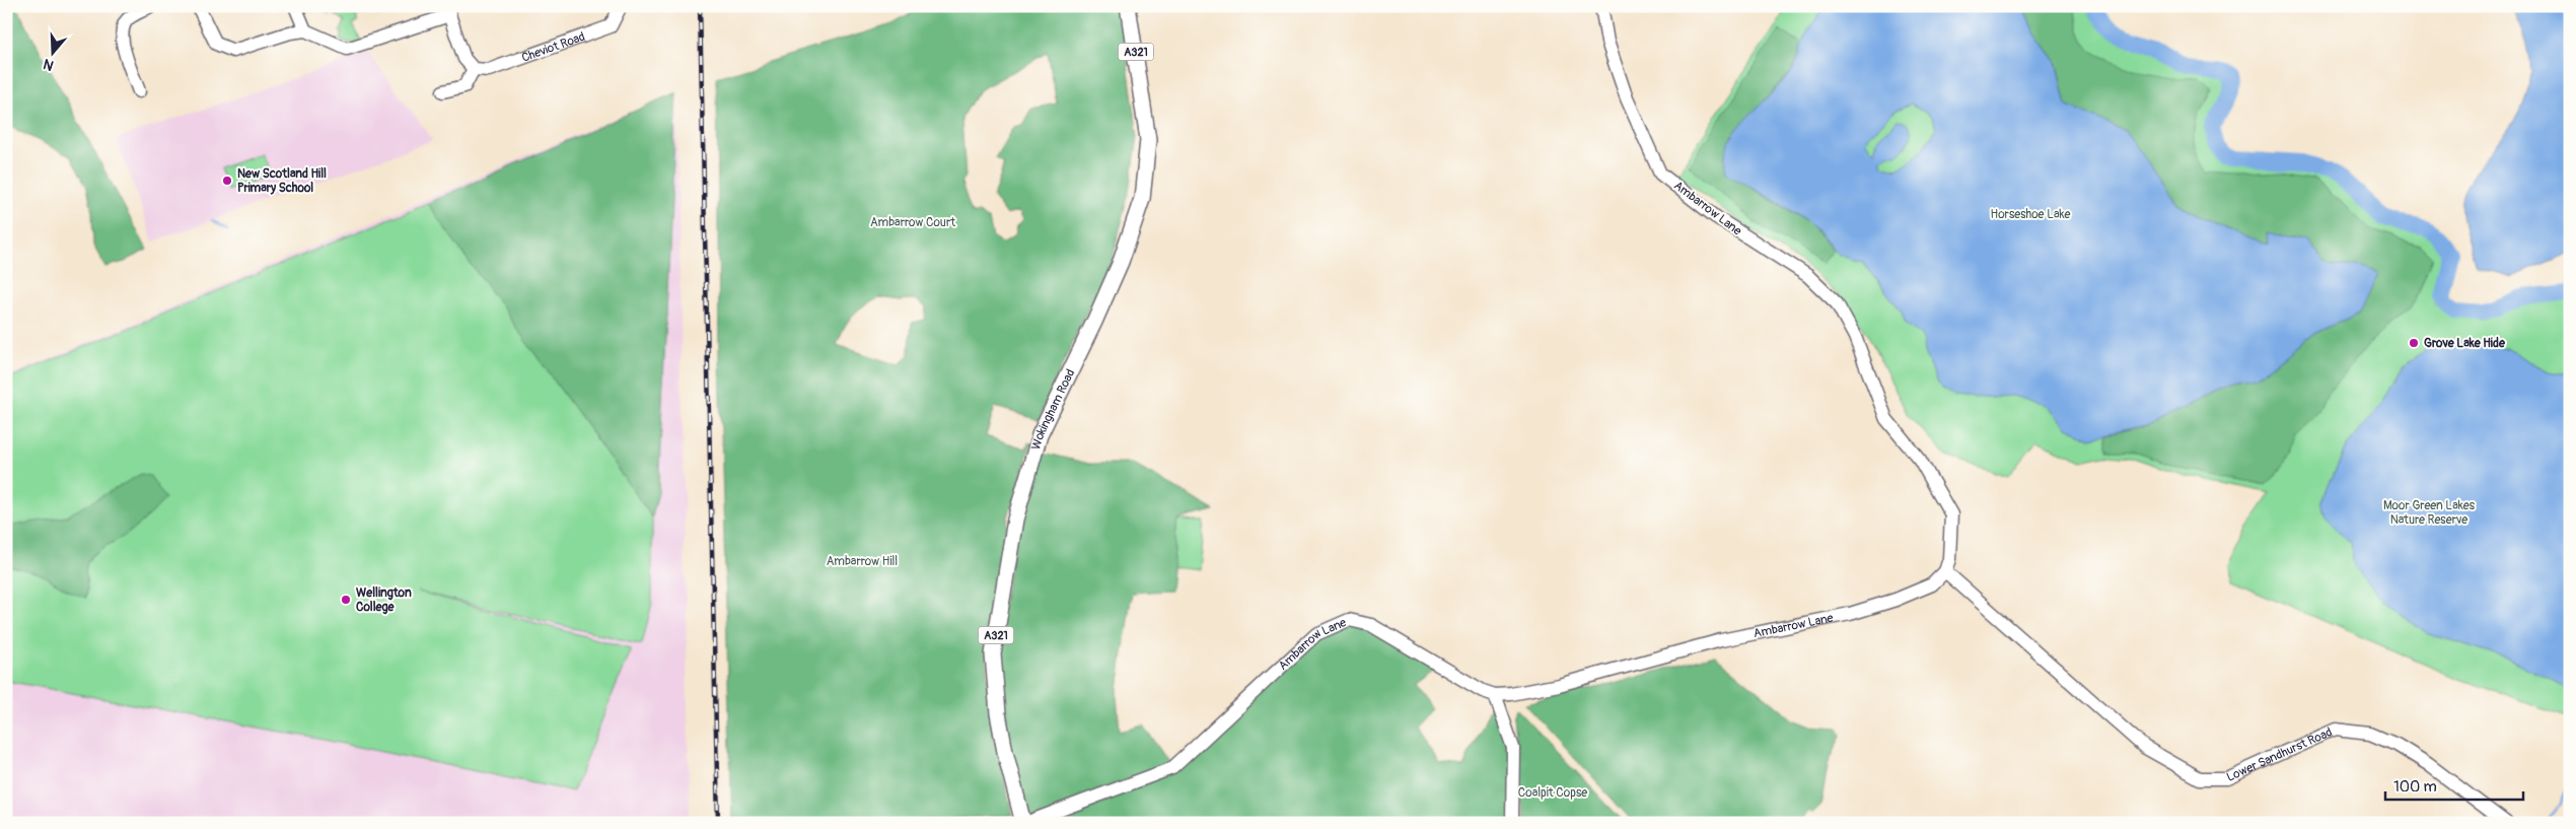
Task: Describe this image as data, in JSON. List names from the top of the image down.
{
  "streets": {
    "main road": ["A321", "Wokingham Road"],
    "street": ["Cheviot Road", "Ambarrow Lane", "Lower Sandhurst Road"]
  },
  "crossings": [
    ["Ambarrow Lane", "Wokingham Road"],
    ["Ambarrow Lane", "Lower Sandhurst Road"]
  ],
  "parks": [
    "Horseshoe Lake",
    "Ambarrow Court",
    "Moor Green Lakes Nature Reserve",
    "Ambarrow Hill",
    "Coalpit Copse"
  ],
  "places": ["New Scotland Hill Primary School", "Grove Lake Hide", "Wellington College"],
  "scale_bar": "100 m",
  "north": "bottom"
}
